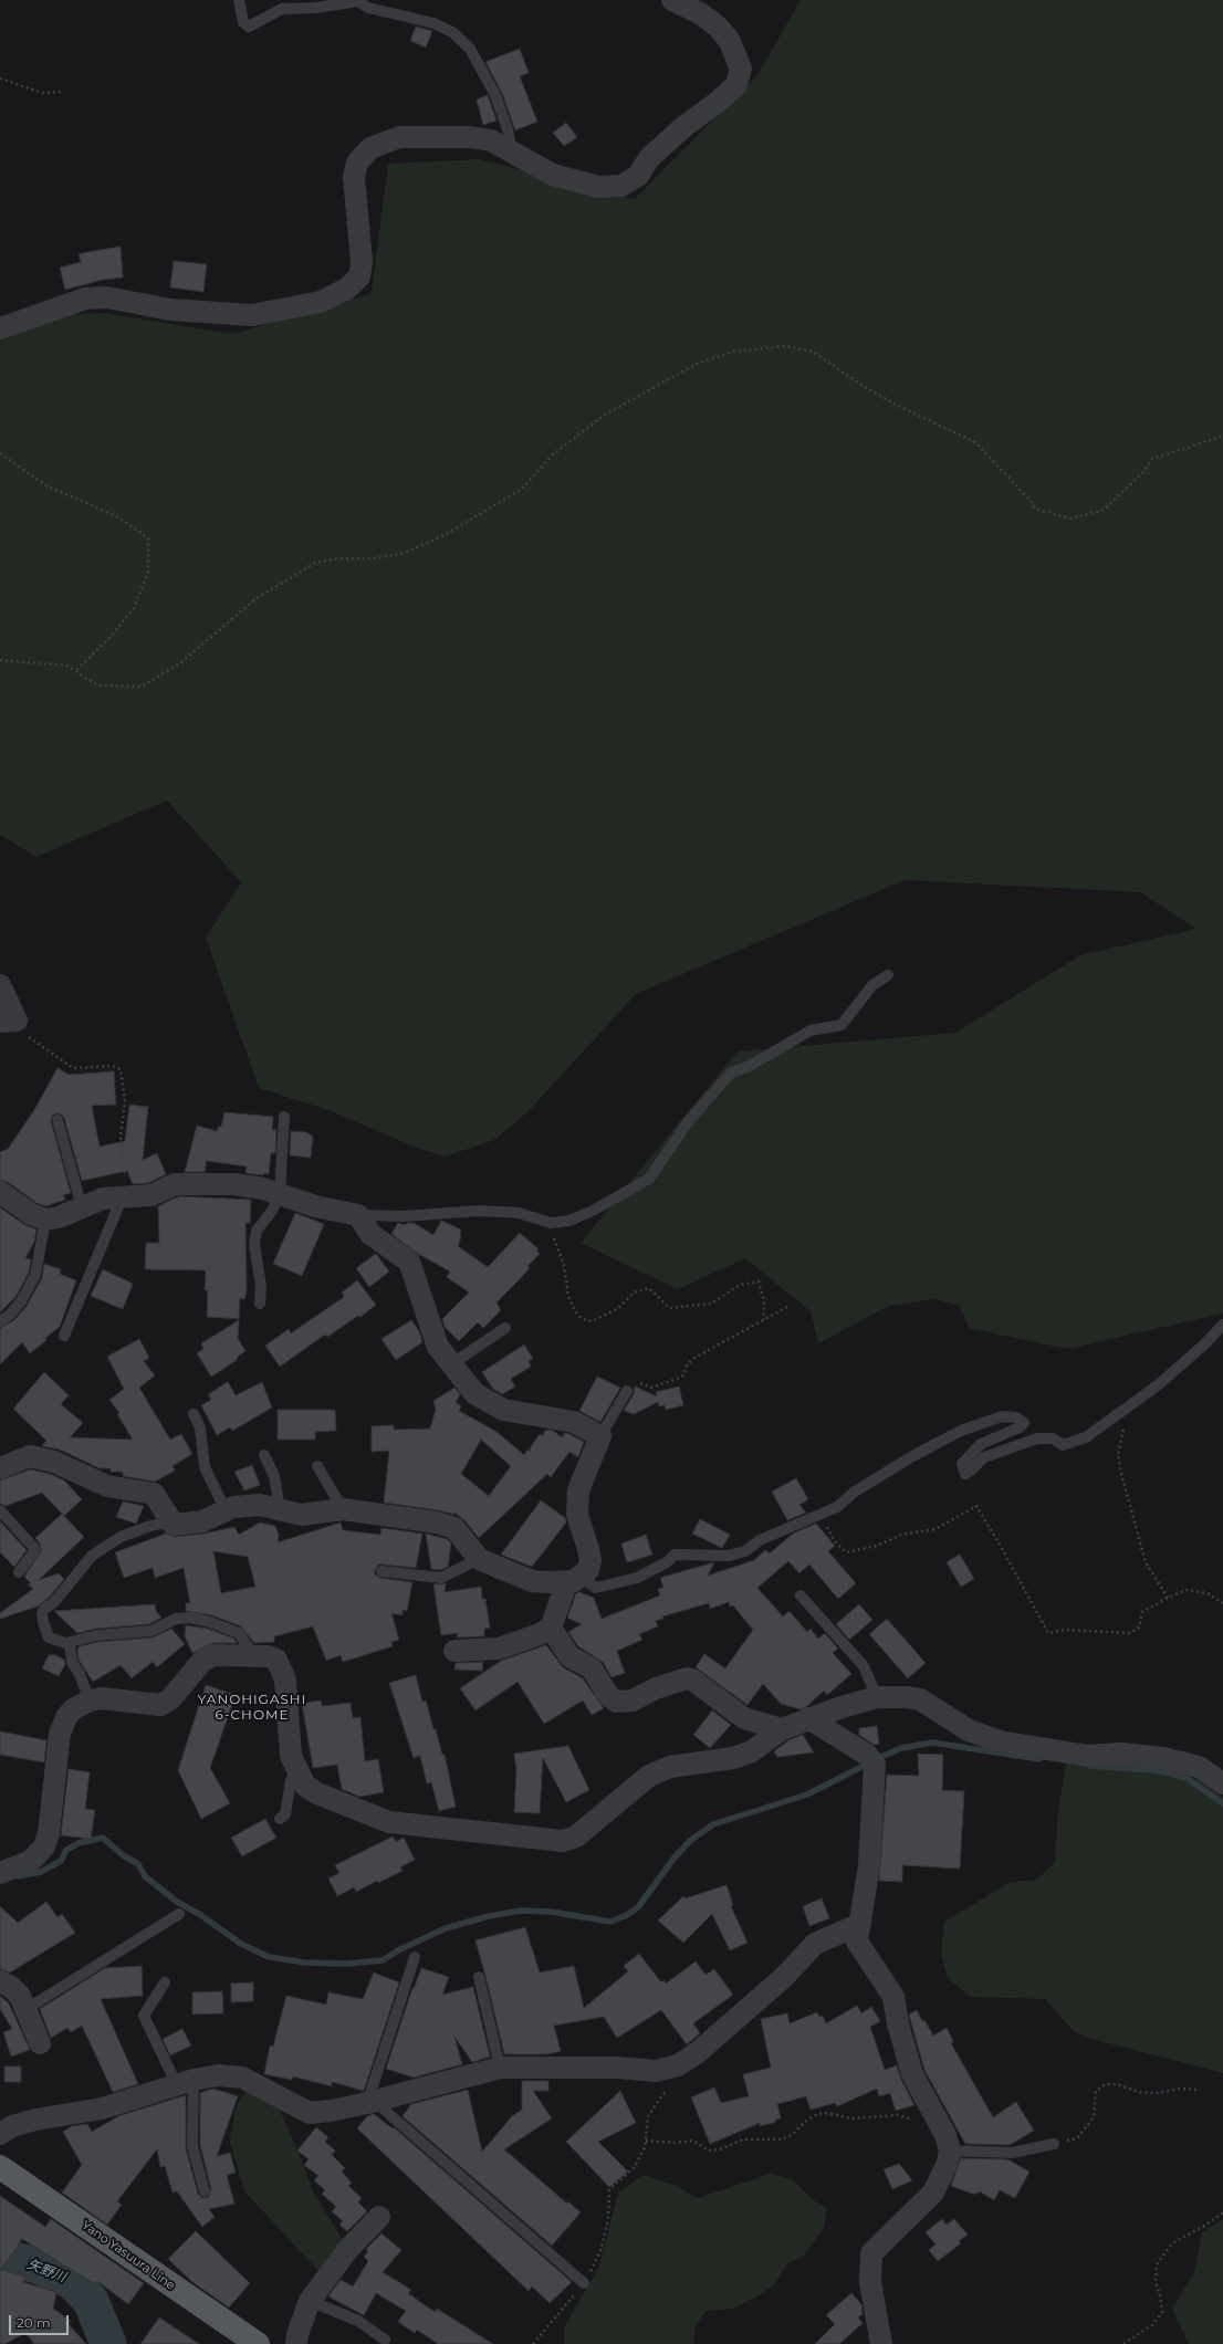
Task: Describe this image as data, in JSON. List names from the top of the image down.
{
  "streets": {
    "main road": ["Yano Yasuura Line"]
  },
  "districts": ["YANOHIGASHI 6-CHOME"],
  "water": ["矢野川"],
  "scale_bar": "20 m"
}
